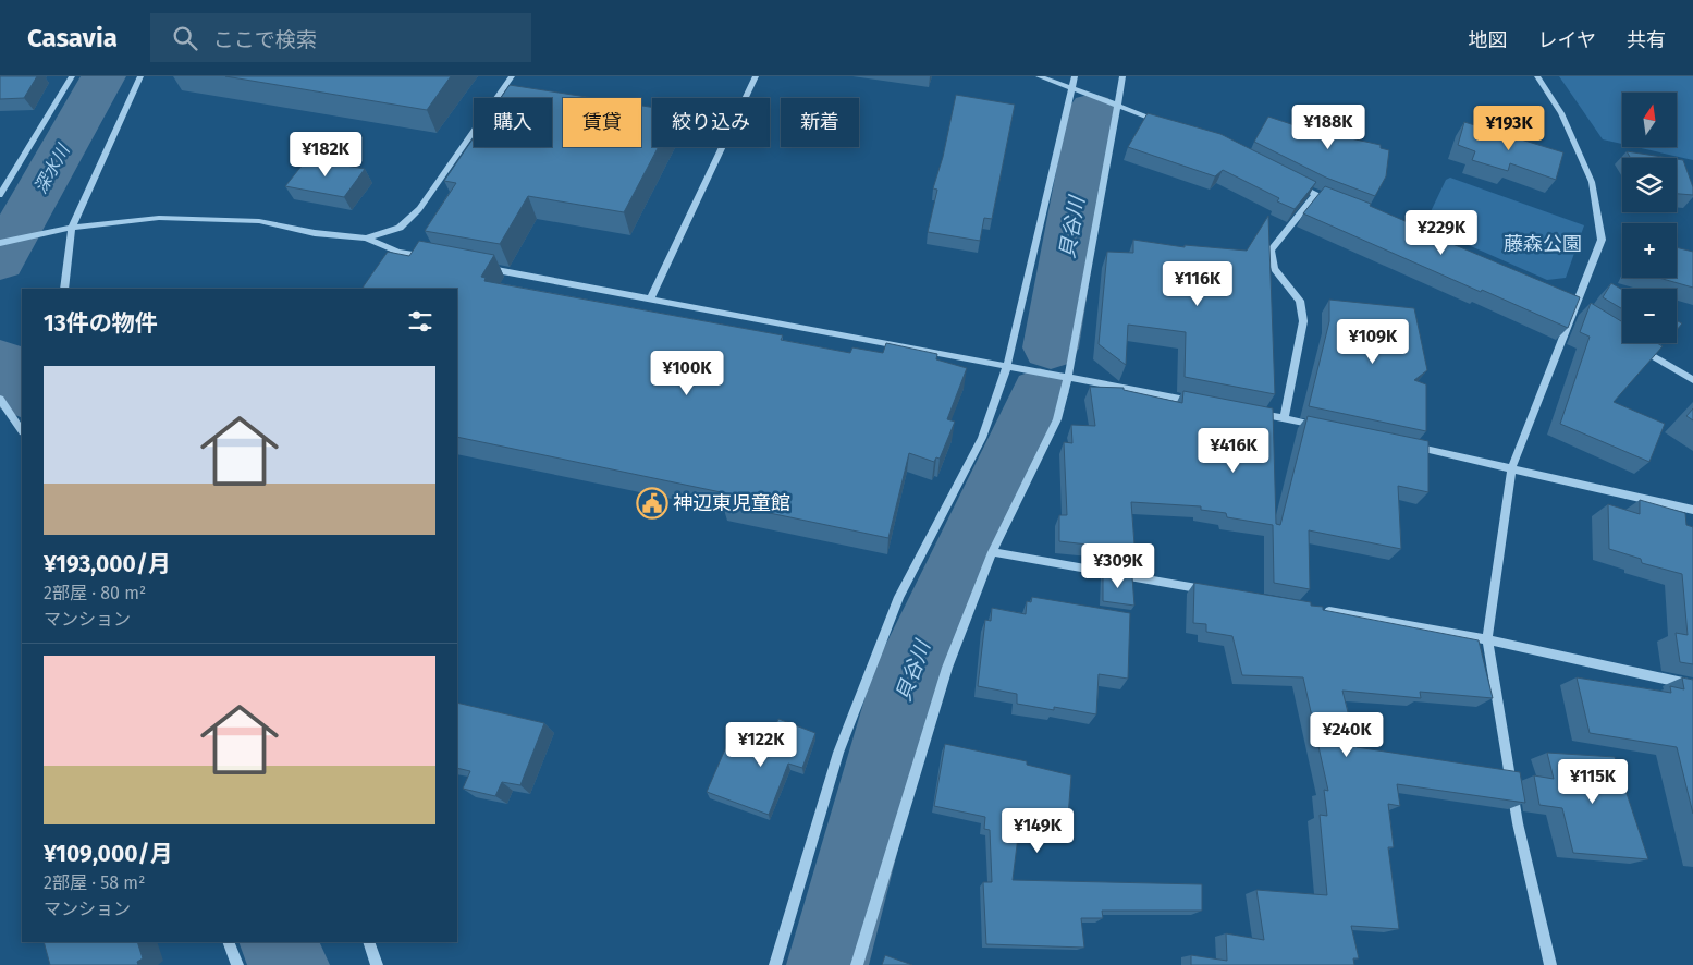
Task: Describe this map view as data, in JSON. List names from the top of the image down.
{
  "water": ["深水川", "貝谷川"],
  "parks": ["藤森公園"],
  "places": {
    "public building": ["神辺東児童館"]
  },
  "north": "top",
  "page": {
    "header": "Casavia",
    "search": "ここで検索",
    "nav": ["地図", "レイヤ", "共有"],
    "map_buttons": ["+", "−"],
    "chip": [
      "購入",
      "賃貸",
      "絞り込み",
      "新着"
    ],
    "price": [
      "¥188K",
      "¥193K",
      "¥182K",
      "¥229K",
      "¥116K",
      "¥109K",
      "¥100K",
      "¥416K",
      "¥309K",
      "¥240K",
      "¥122K",
      "¥115K",
      "¥149K"
    ],
    "heading": "13件の物件",
    "list": [
      {
        "name": "¥193,000/月",
        "note": "2部屋 · 80 m² · マンション"
      },
      {
        "name": "¥109,000/月",
        "note": "2部屋 · 58 m² · マンション"
      }
    ]
  }
}
